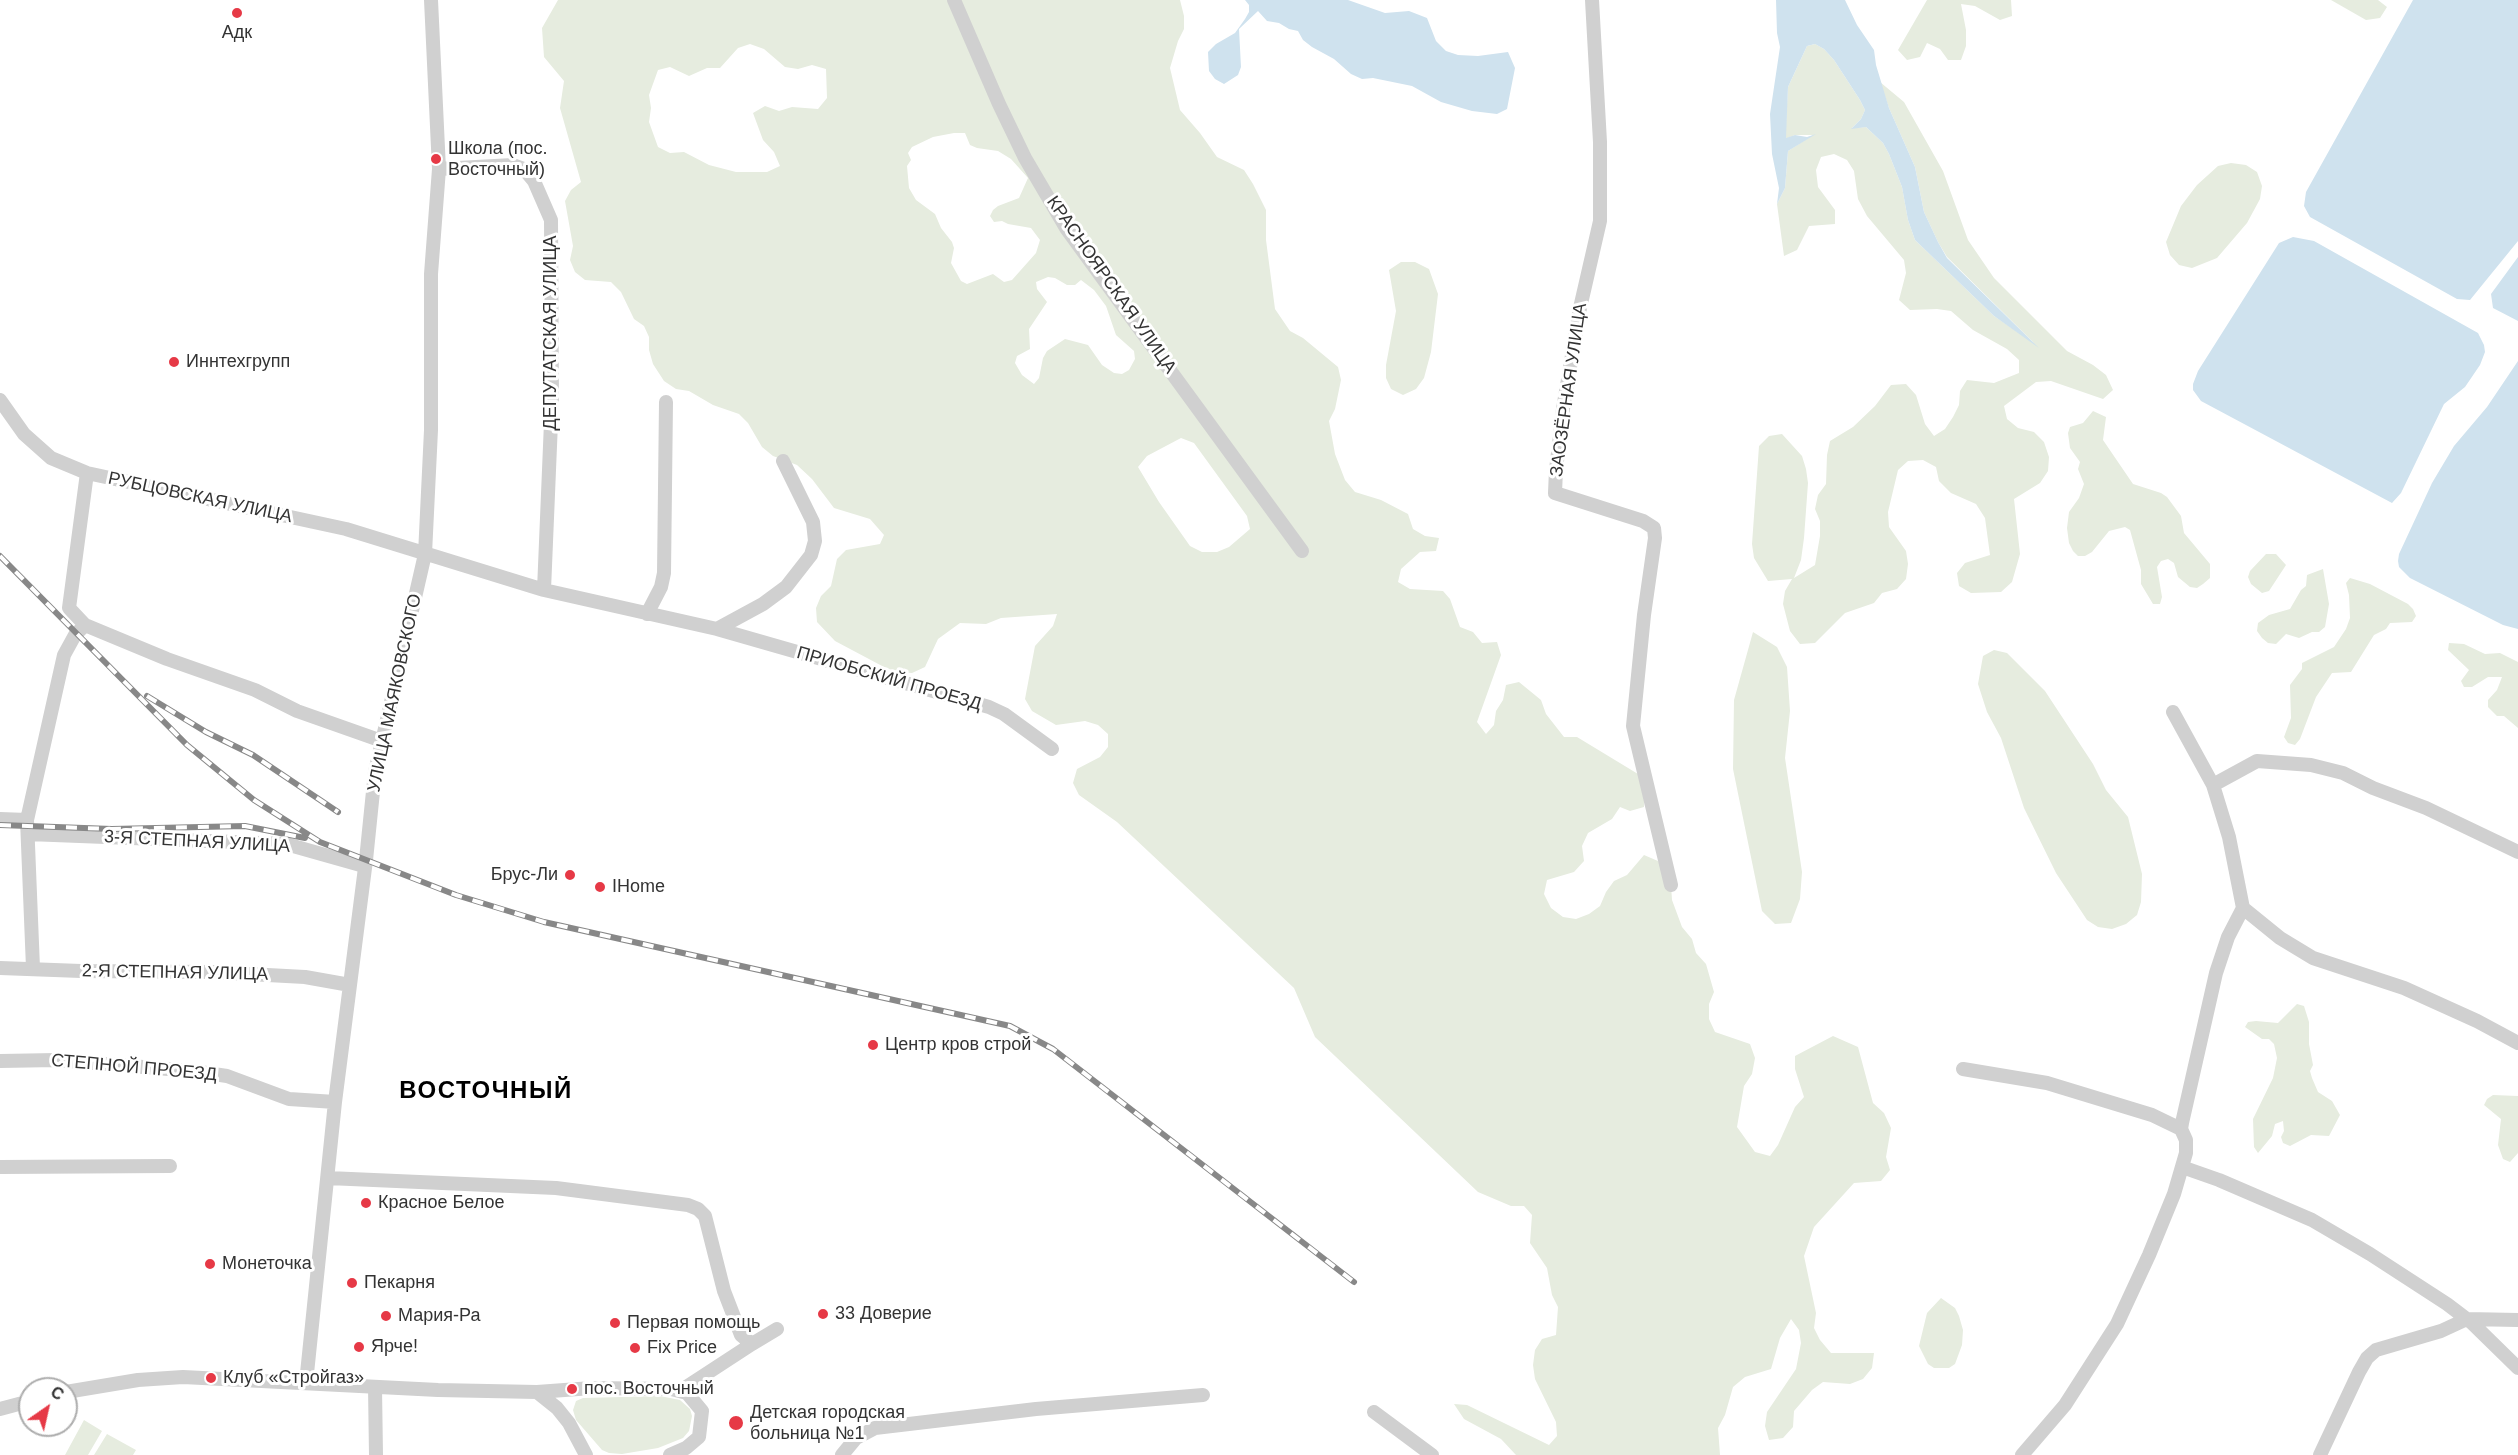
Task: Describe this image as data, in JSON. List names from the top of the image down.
{
  "streets": {
    "street": [
      "КРАСНОЯРСКАЯ УЛИЦА",
      "ДЕПУТАТСКАЯ УЛИЦА",
      "ЗАОЗЁРНАЯ УЛИЦА",
      "РУБЦОВСКАЯ УЛИЦА",
      "ПРИОБСКИЙ ПРОЕЗД",
      "УЛИЦА МАЯКОВСКОГО",
      "3-Я СТЕПНАЯ УЛИЦА",
      "2-Я СТЕПНАЯ УЛИЦА",
      "СТЕПНОЙ ПРОЕЗД"
    ]
  },
  "crossings": [
    ["ДЕПУТАТСКАЯ УЛИЦА", "ПРИОБСКИЙ ПРОЕЗД"],
    ["ДЕПУТАТСКАЯ УЛИЦА", "УЛИЦА МАЯКОВСКОГО"],
    ["РУБЦОВСКАЯ УЛИЦА", "ПРИОБСКИЙ ПРОЕЗД"],
    ["РУБЦОВСКАЯ УЛИЦА", "УЛИЦА МАЯКОВСКОГО"],
    ["ПРИОБСКИЙ ПРОЕЗД", "УЛИЦА МАЯКОВСКОГО"],
    ["УЛИЦА МАЯКОВСКОГО", "3-Я СТЕПНАЯ УЛИЦА"],
    ["УЛИЦА МАЯКОВСКОГО", "2-Я СТЕПНАЯ УЛИЦА"],
    ["УЛИЦА МАЯКОВСКОГО", "СТЕПНОЙ ПРОЕЗД"]
  ],
  "districts": ["ВОСТОЧНЫЙ"],
  "places": [
    "Адк",
    "Школа (пос. Восточный)",
    "Иннтехгрупп",
    "Брус-Ли",
    "IHome",
    "Центр кров строй",
    "Красное Белое",
    "Монеточка",
    "Пекарня",
    "33 Доверие",
    "Мария-Ра",
    "Первая помощь",
    "Ярче!",
    "Fix Price",
    "Клуб «Стройгаз»",
    "пос. Восточный",
    "Детская городская больница №1"
  ],
  "north": "top right"
}
